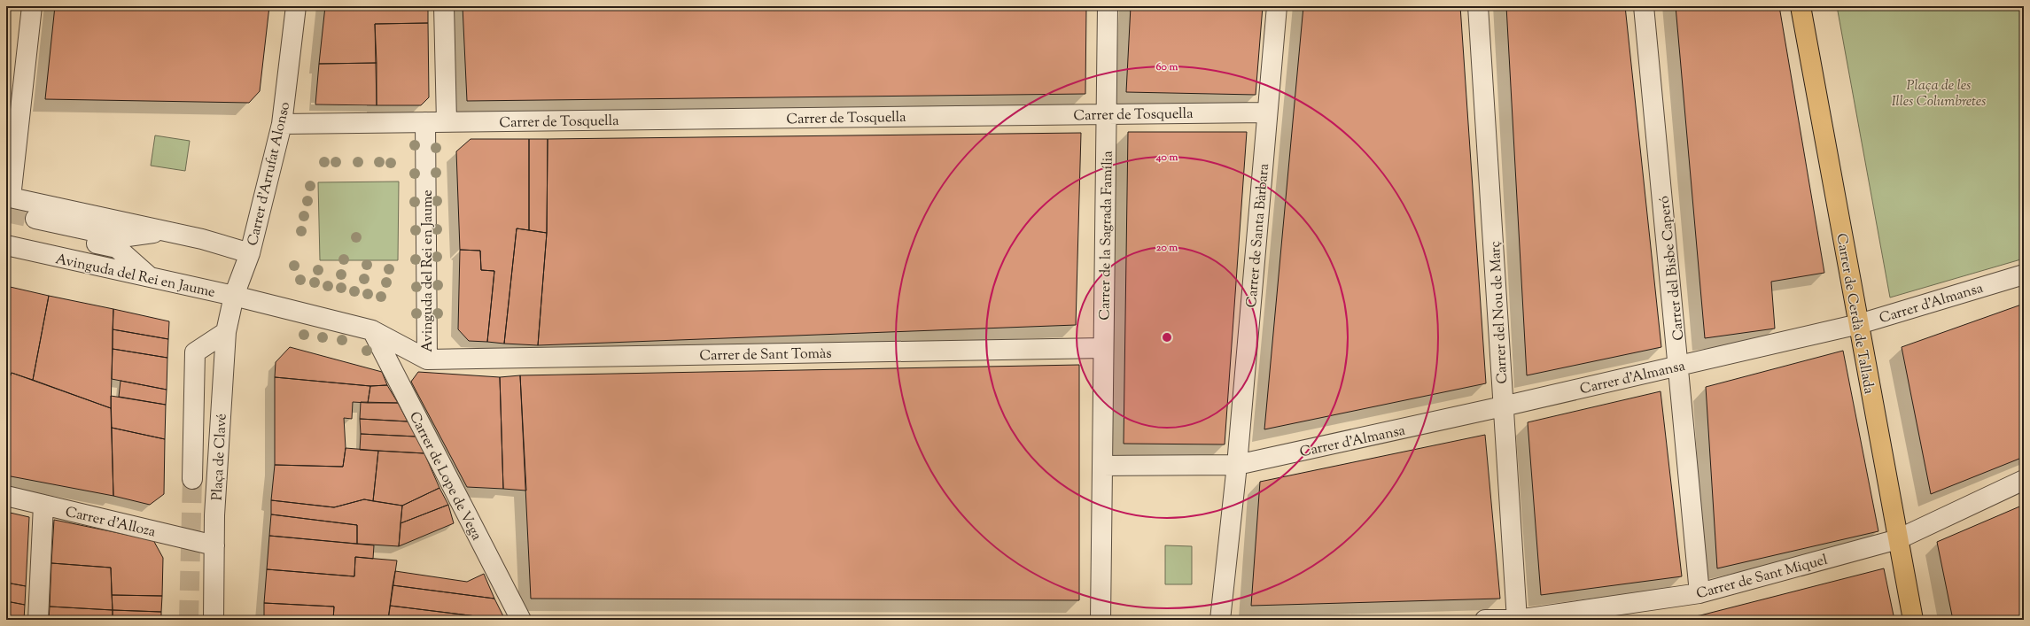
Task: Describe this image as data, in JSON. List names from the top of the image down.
{
  "streets": {
    "main road": ["Carrer de Cerdà de Tallada"],
    "street": [
      "Carrer de Tosquella",
      "Carrer d'Arrufat Alonso",
      "Carrer de la Sagrada Família",
      "Carrer de Santa Bàrbara",
      "Carrer del Bisbe Caperó",
      "Avinguda del Rei en Jaume",
      "Carrer d'Almansa",
      "Carrer del Nou de Març",
      "Carrer de Sant Tomàs",
      "Plaça de Clavé",
      "Carrer de Lope de Vega",
      "Carrer d'Alloza",
      "Carrer de Sant Miquel"
    ]
  },
  "crossings": [
    ["Carrer de Tosquella", "Carrer de la Sagrada Família"],
    ["Carrer de Tosquella", "Carrer de Santa Bàrbara"],
    ["Carrer de Tosquella", "Avinguda del Rei en Jaume"],
    ["Carrer d'Arrufat Alonso", "Avinguda del Rei en Jaume"],
    ["Carrer d'Arrufat Alonso", "Plaça de Clavé"],
    ["Carrer de la Sagrada Família", "Carrer d'Almansa"],
    ["Carrer de la Sagrada Família", "Carrer de Sant Tomàs"],
    ["Carrer de Santa Bàrbara", "Carrer d'Almansa"],
    ["Carrer del Bisbe Caperó", "Carrer d'Almansa"],
    ["Carrer del Bisbe Caperó", "Carrer de Sant Miquel"],
    ["Avinguda del Rei en Jaume", "Carrer de Sant Tomàs"],
    ["Avinguda del Rei en Jaume", "Plaça de Clavé"],
    ["Avinguda del Rei en Jaume", "Carrer de Lope de Vega"],
    ["Carrer d'Almansa", "Carrer del Nou de Març"],
    ["Carrer d'Almansa", "Carrer de Cerdà de Tallada"],
    ["Carrer del Nou de Març", "Carrer de Sant Miquel"],
    ["Carrer de Cerdà de Tallada", "Carrer de Sant Miquel"],
    ["Plaça de Clavé", "Carrer d'Alloza"]
  ],
  "parks": ["Plaça de les Illes Columbretes"],
  "rings": ["60 m", "40 m", "20 m"]
}
